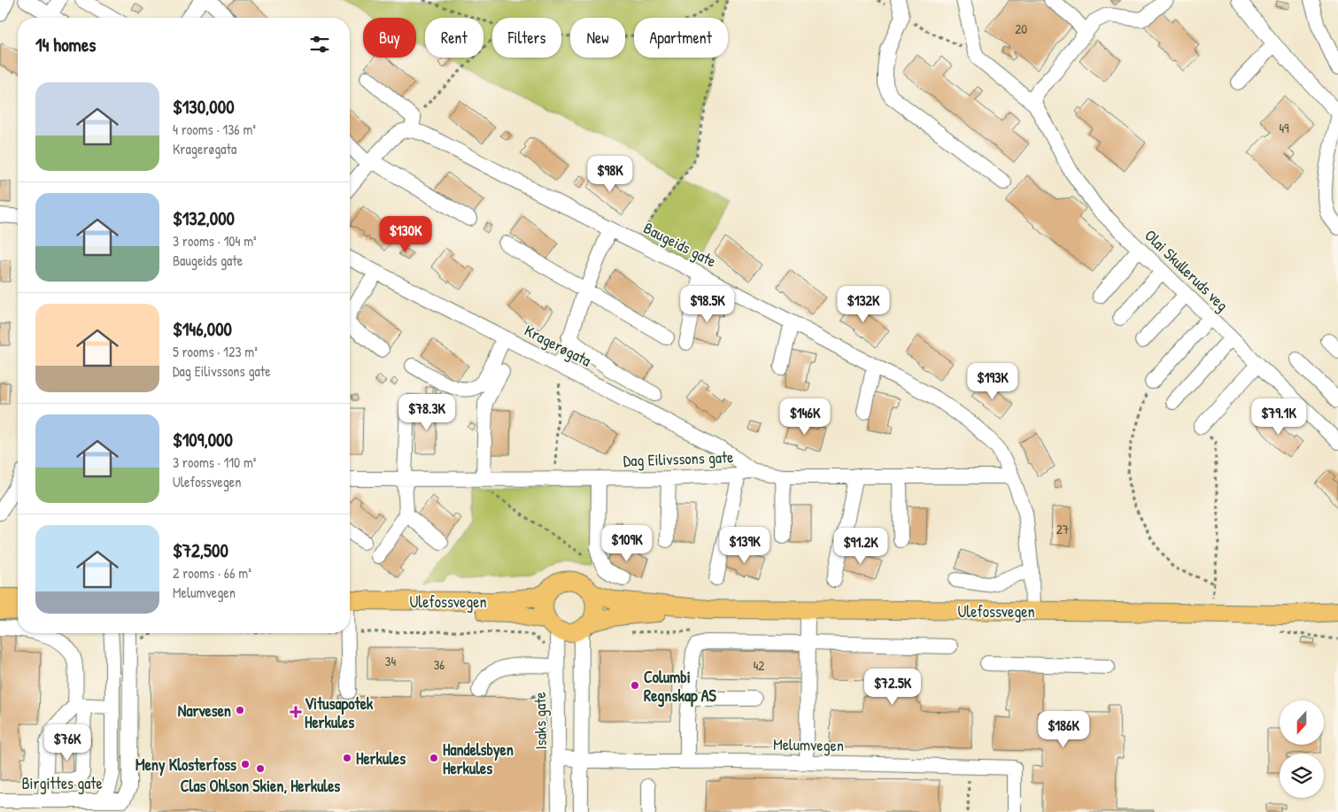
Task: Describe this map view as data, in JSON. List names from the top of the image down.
{
  "streets": {
    "main road": ["Ulefossvegen"],
    "street": [
      "Baugeids gate",
      "Olai Skulleruds veg",
      "Kragerøgata",
      "Dag Eilivssons gate",
      "Isaks gate",
      "Melumvegen",
      "Birgittes gate"
    ]
  },
  "crossings": [
    ["Baugeids gate", "Dag Eilivssons gate"],
    ["Baugeids gate", "Ulefossvegen"],
    ["Kragerøgata", "Dag Eilivssons gate"],
    ["Ulefossvegen", "Isaks gate"],
    ["Isaks gate", "Melumvegen"]
  ],
  "places": {
    "other": [
      "Columbi Regnskap AS",
      "Narvesen",
      "Herkules",
      "Handelsbyen Herkules",
      "Meny Klosterfoss",
      "Clas Ohlson Skien, Herkules"
    ],
    "health": ["Vitusapotek Herkules"]
  },
  "house_numbers": [
    "20",
    "49",
    "27",
    "34",
    "36",
    "42"
  ],
  "north": "bottom",
  "page": {
    "chip": [
      "Buy",
      "Rent",
      "Filters",
      "New",
      "Apartment"
    ],
    "heading": "14 homes",
    "list": [
      {
        "name": "$130,000",
        "note": "4 rooms · 136 m² · Kragerøgata"
      },
      {
        "name": "$132,000",
        "note": "3 rooms · 104 m² · Baugeids gate"
      },
      {
        "name": "$146,000",
        "note": "5 rooms · 123 m² · Dag Eilivssons gate"
      },
      {
        "name": "$109,000",
        "note": "3 rooms · 110 m² · Ulefossvegen"
      },
      {
        "name": "$72,500",
        "note": "2 rooms · 66 m² · Melumvegen"
      }
    ],
    "price": [
      "$98K",
      "$130K",
      "$98.5K",
      "$132K",
      "$193K",
      "$78.3K",
      "$146K",
      "$79.1K",
      "$109K",
      "$139K",
      "$91.2K",
      "$72.5K",
      "$186K",
      "$76K"
    ]
  }
}
